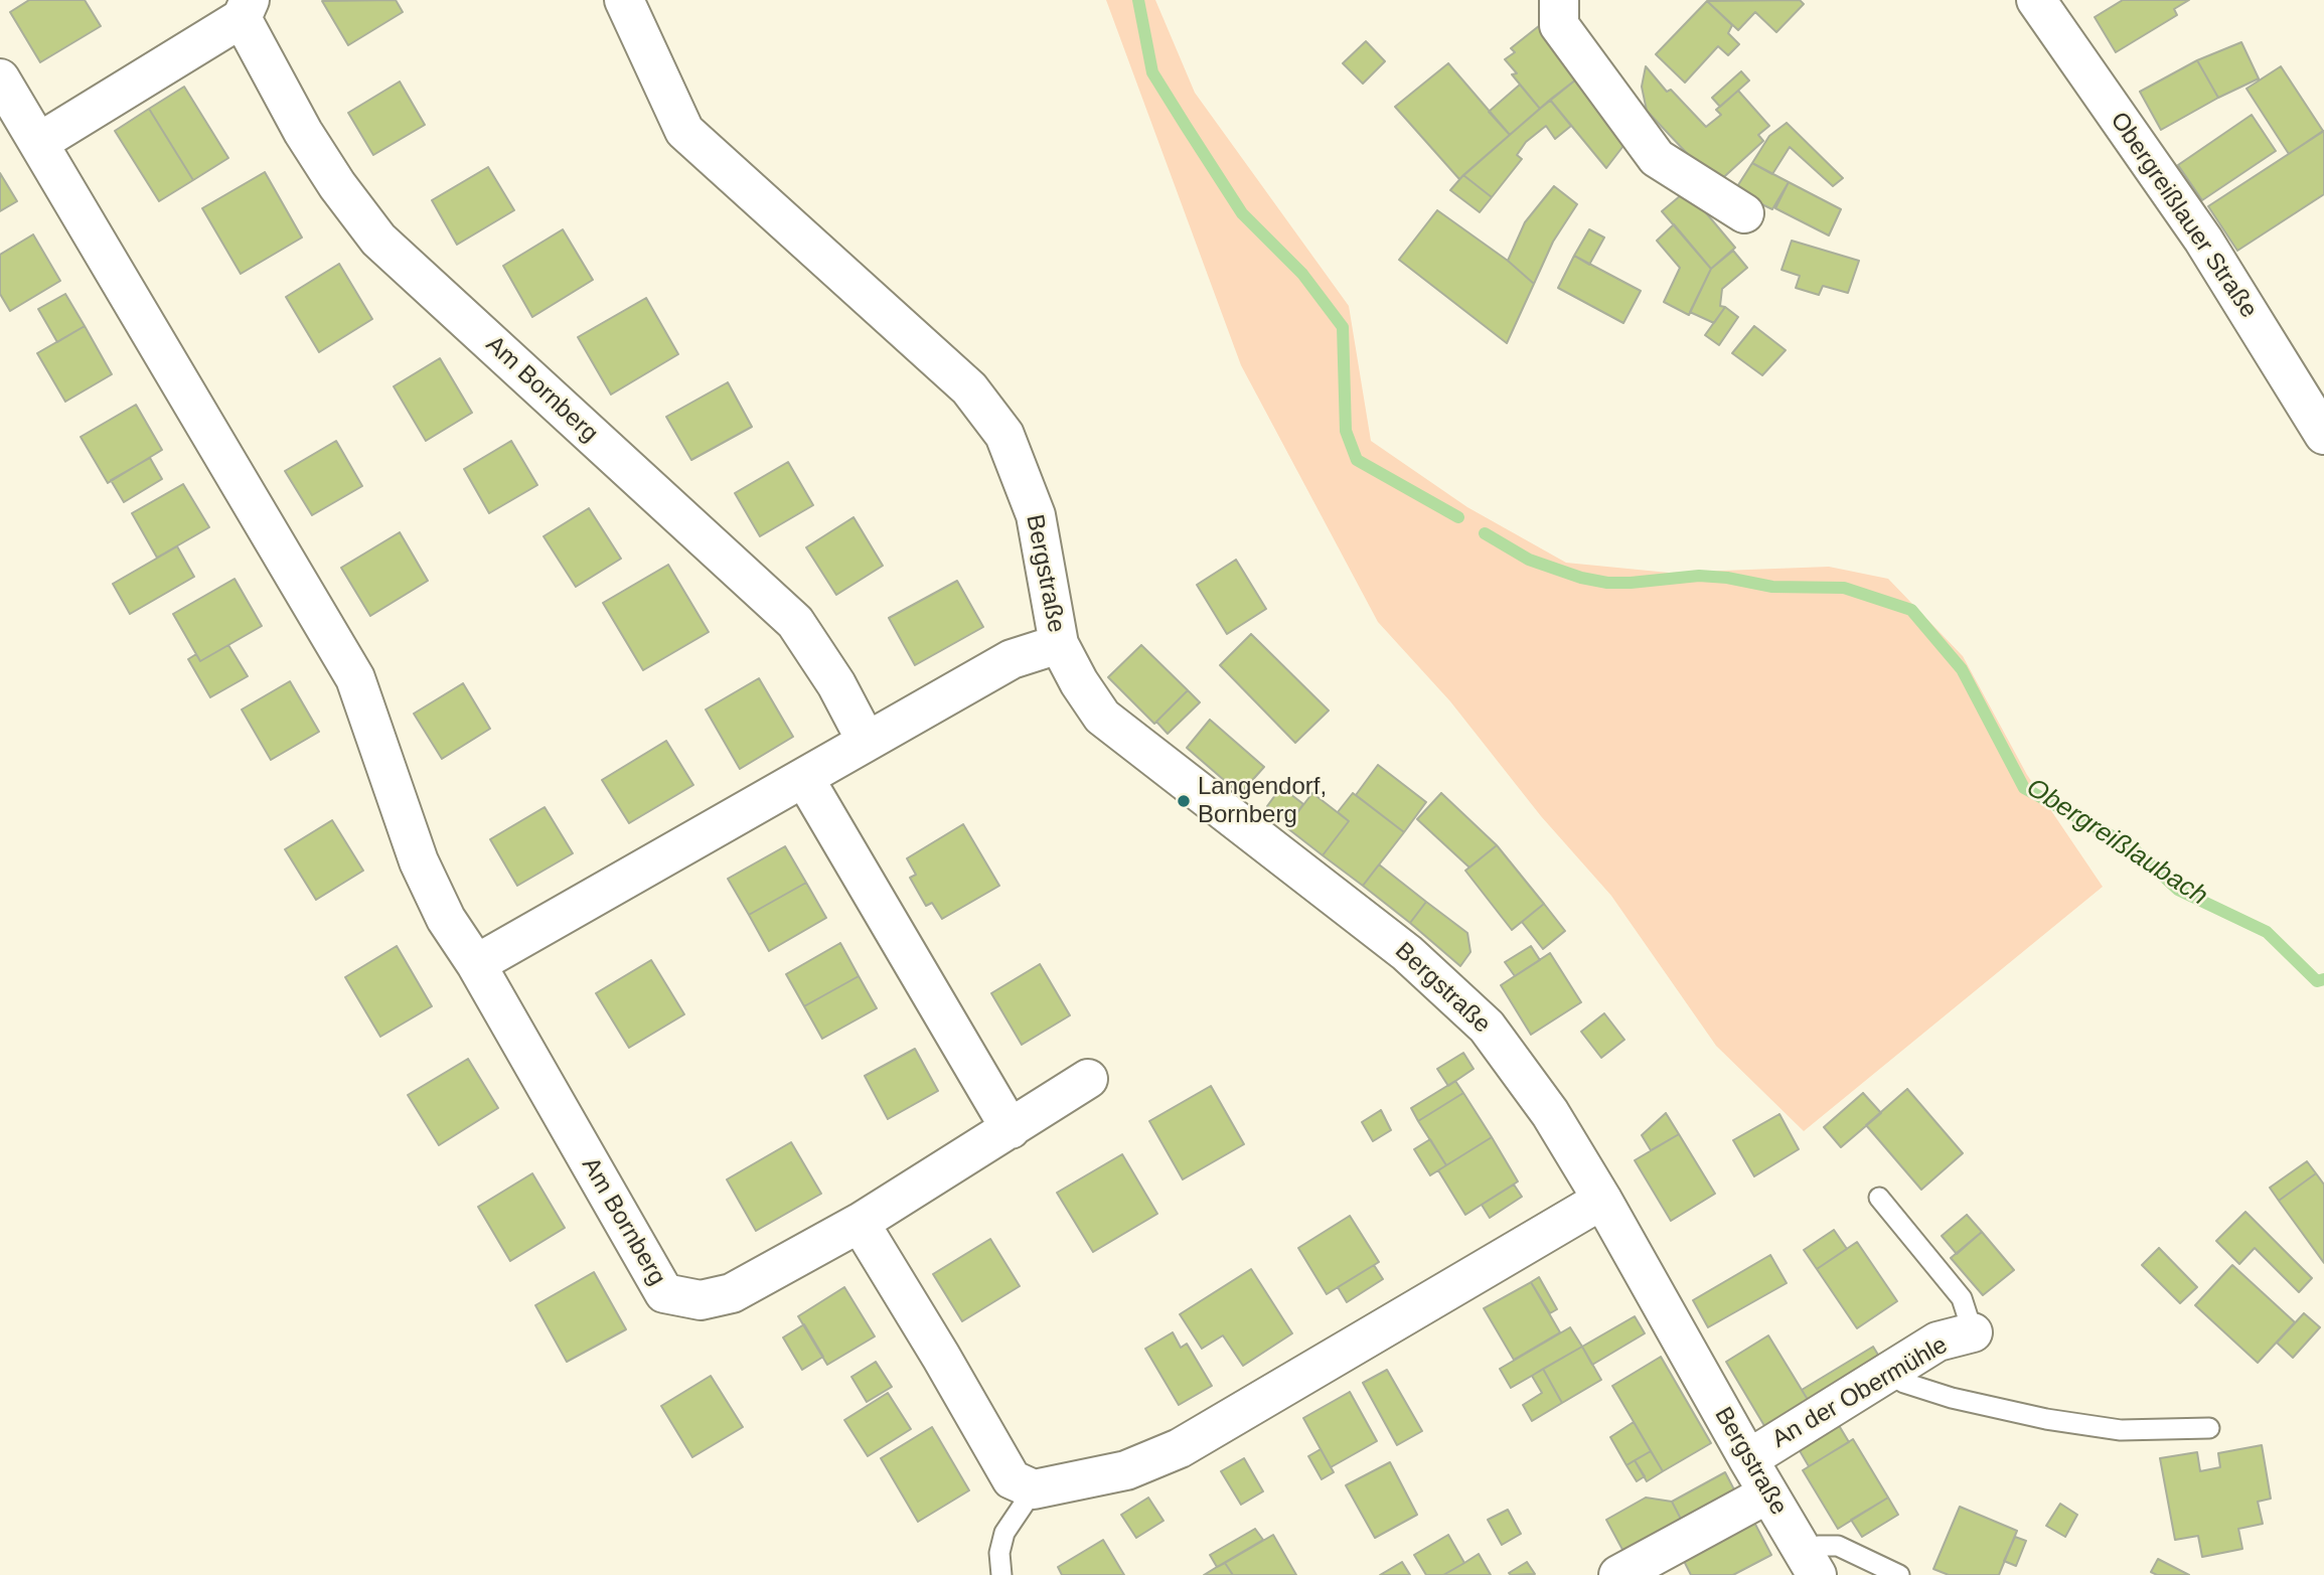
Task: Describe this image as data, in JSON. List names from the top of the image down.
{
  "streets": {
    "street": [
      "Obergreißlauer Straße",
      "Am Bornberg",
      "Bergstraße",
      "An der Obermühle"
    ]
  },
  "crossings": [
    ["Bergstraße", "An der Obermühle"]
  ],
  "water": ["Obergreißlaubach"],
  "places": ["Langendorf, Bornberg"]
}
